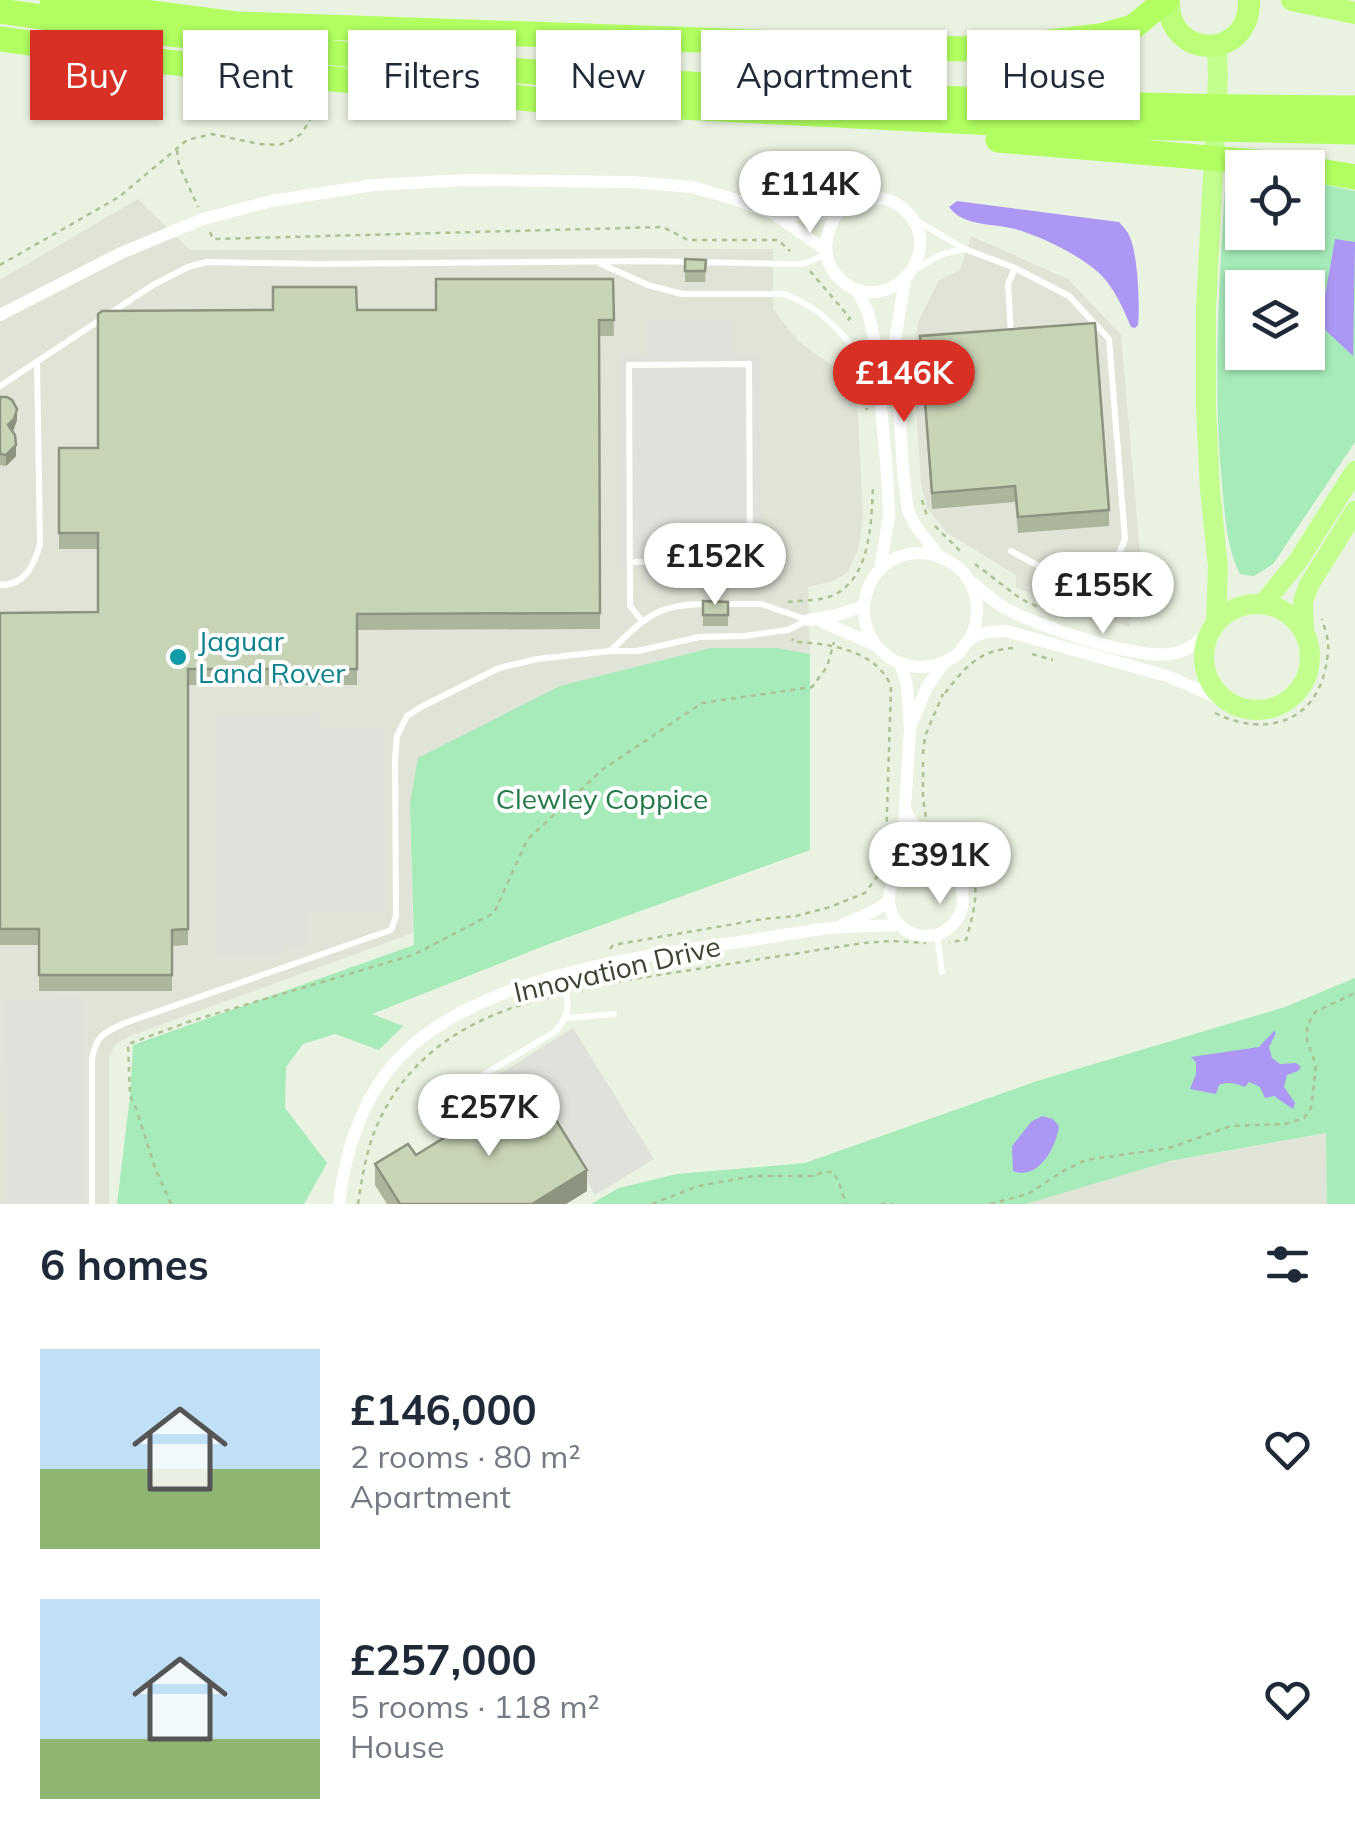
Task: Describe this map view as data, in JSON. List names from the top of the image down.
{
  "streets": {
    "street": ["Innovation Drive"]
  },
  "parks": ["Clewley Coppice"],
  "places": ["Jaguar Land Rover"],
  "page": {
    "chip": [
      "Buy",
      "Rent",
      "Filters",
      "New",
      "Apartment",
      "House"
    ],
    "price": [
      "£114K",
      "£146K",
      "£152K",
      "£155K",
      "£391K",
      "£257K"
    ],
    "heading": "6 homes",
    "list": [
      {
        "name": "£146,000",
        "note": "2 rooms · 80 m² · Apartment"
      },
      {
        "name": "£257,000",
        "note": "5 rooms · 118 m² · House"
      }
    ]
  }
}
